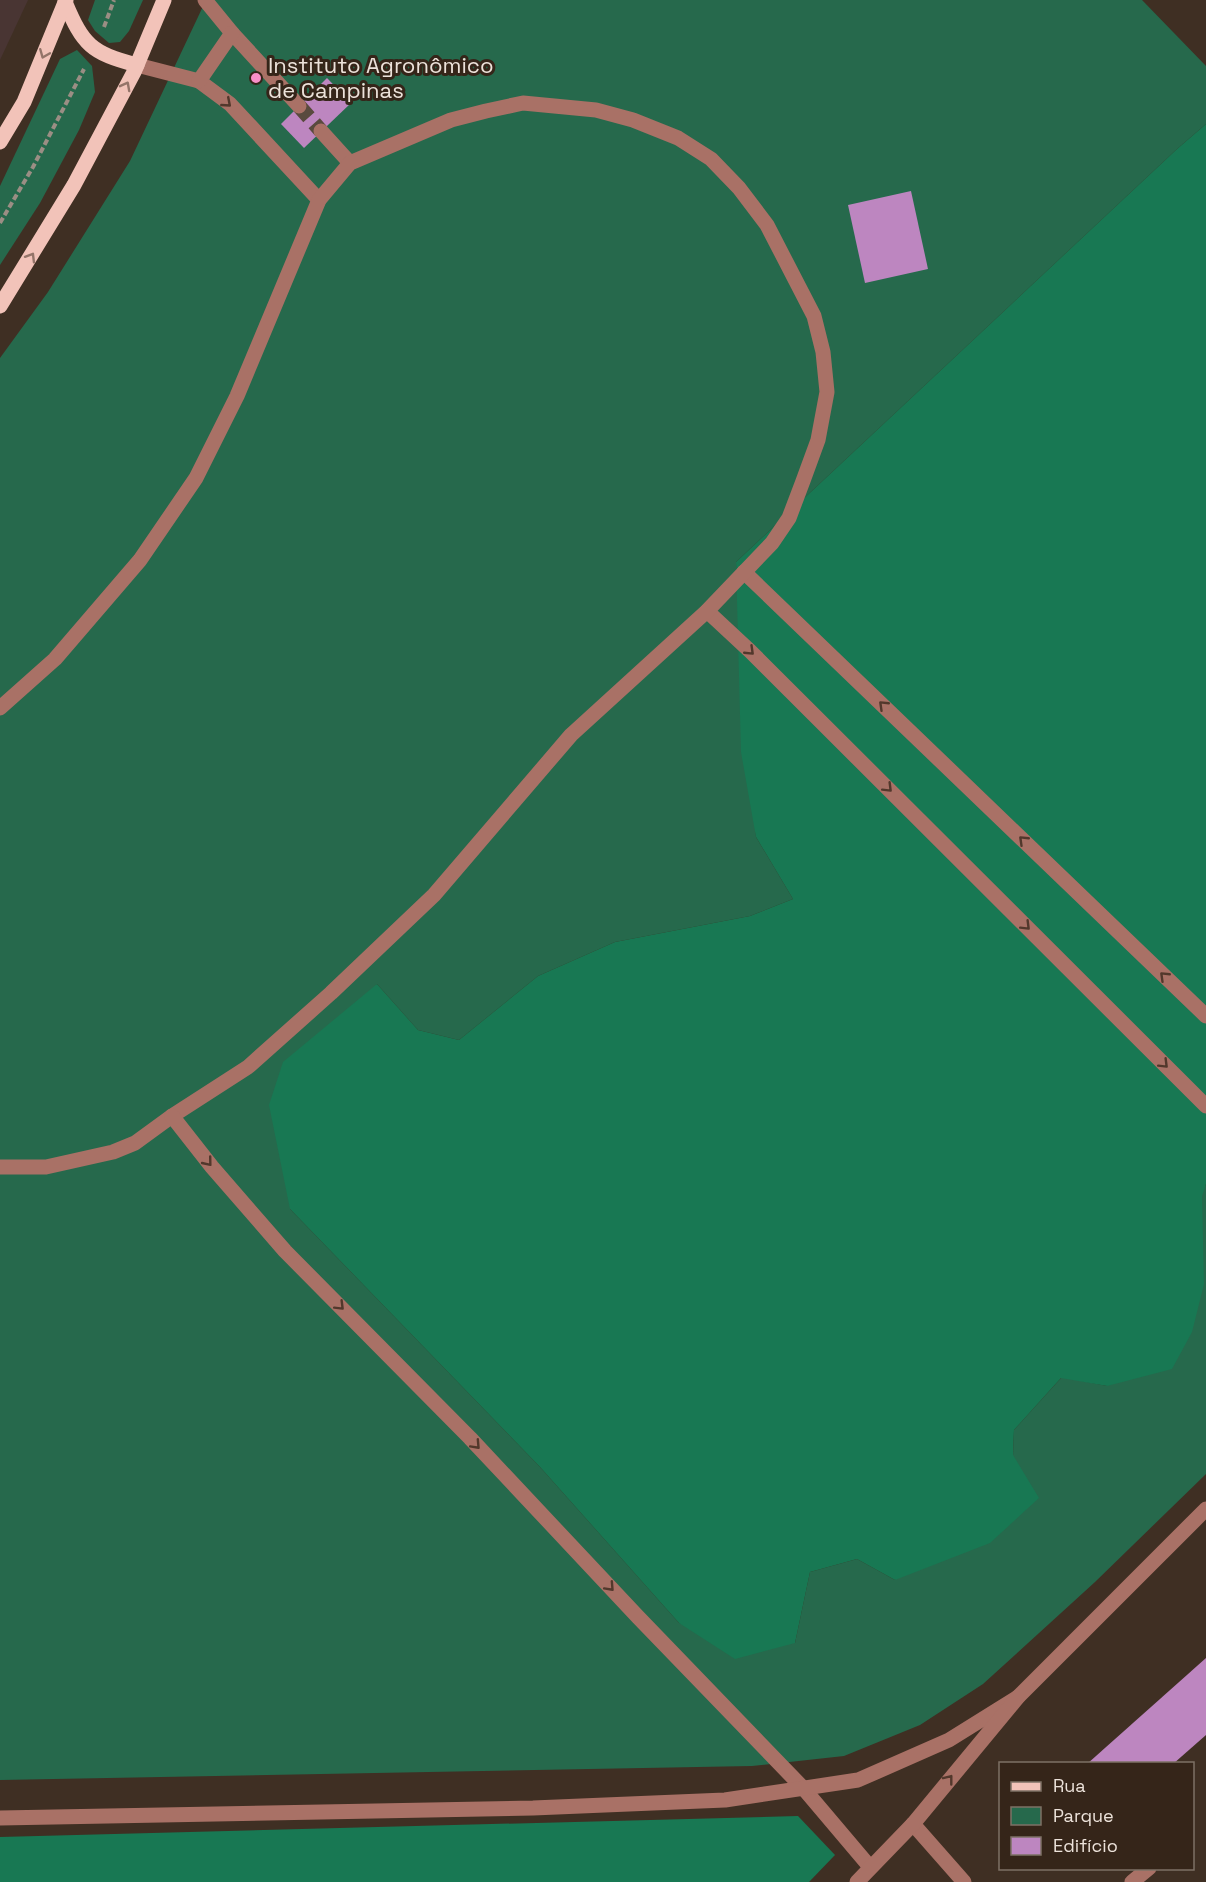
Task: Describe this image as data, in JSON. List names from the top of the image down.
{
  "places": ["Instituto Agronômico de Campinas"],
  "legend": ["Rua", "Parque", "Edifício"]
}
